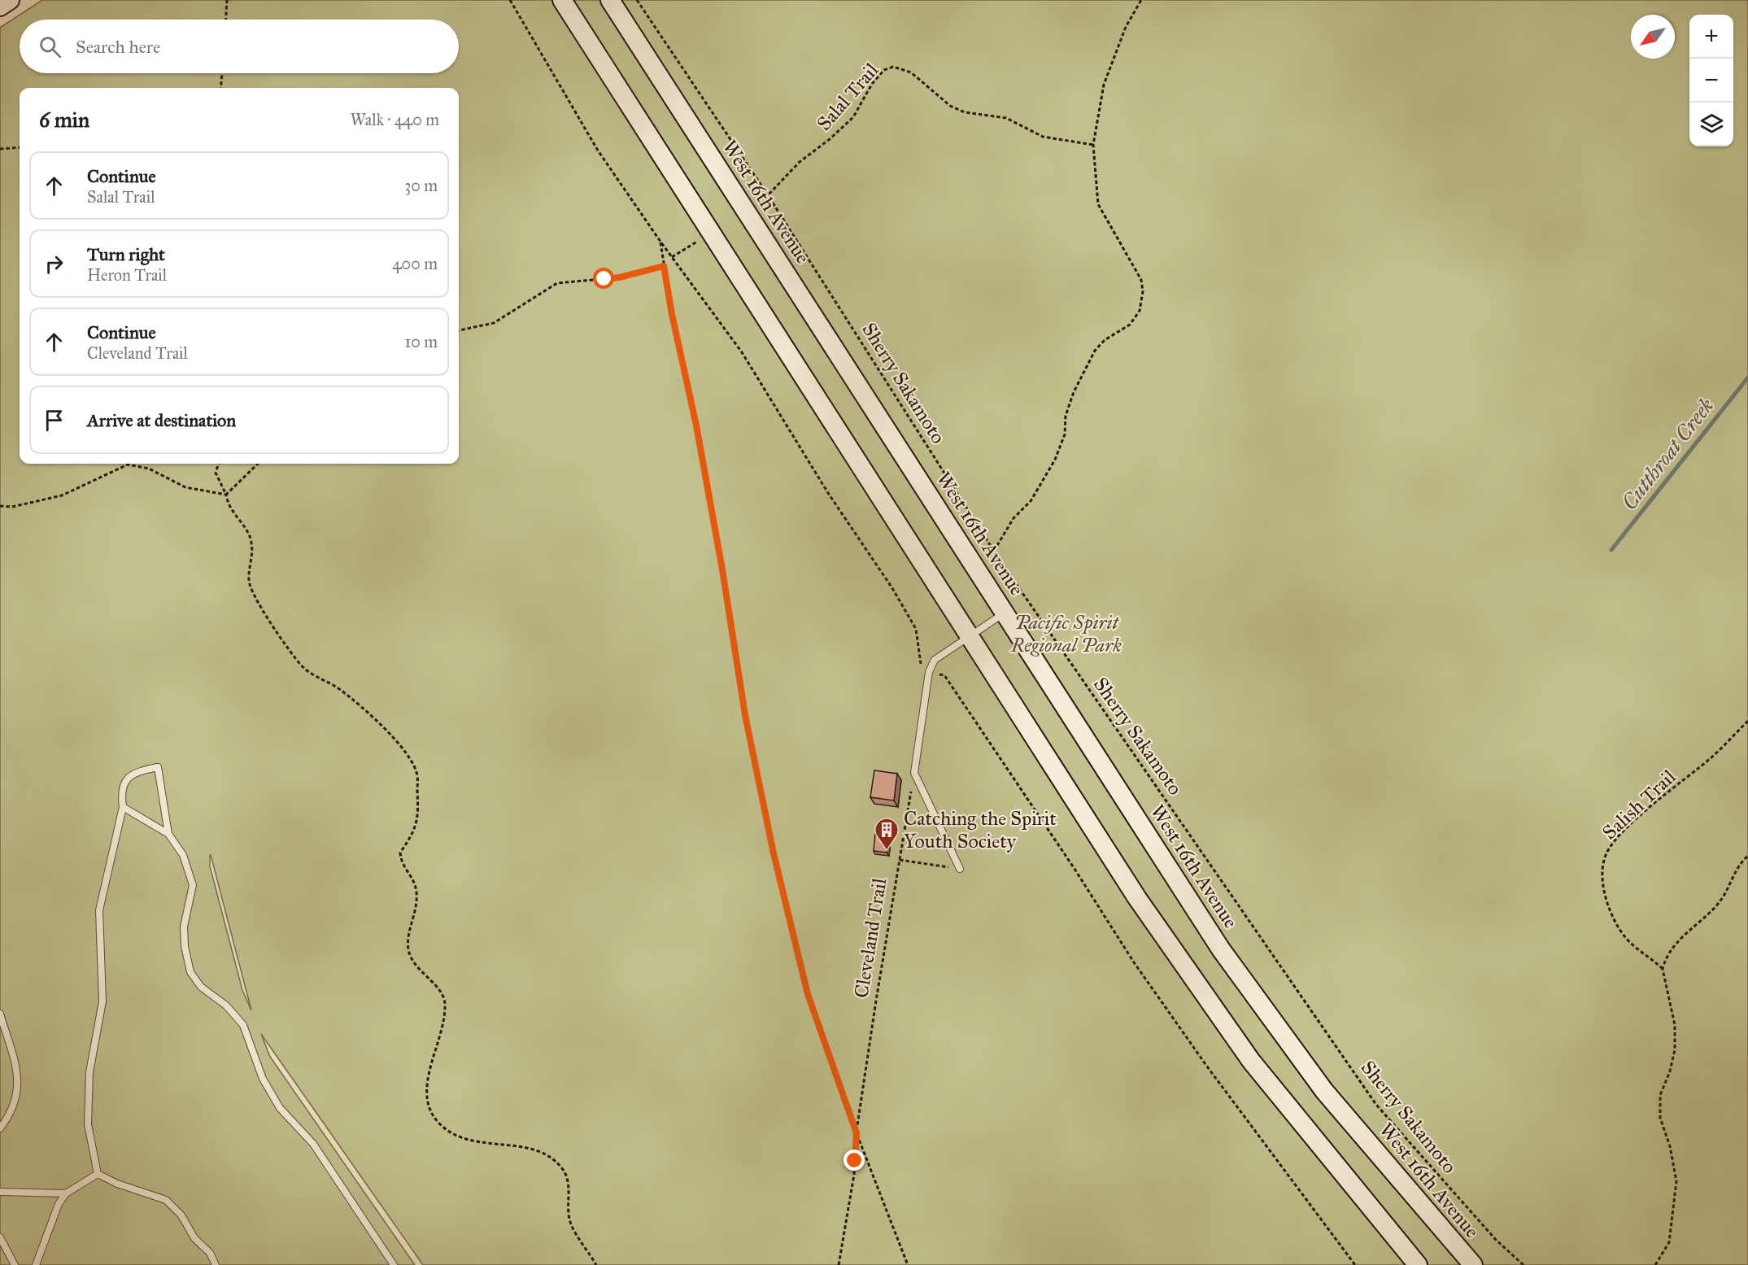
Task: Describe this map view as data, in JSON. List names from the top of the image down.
{
  "streets": {
    "main road": ["West 16th Avenue"],
    "path": [
      "Salal Trail",
      "Sherry Sakamoto",
      "Salish Trail",
      "Cleveland Trail"
    ]
  },
  "crossings": [
    ["Salal Trail", "Sherry Sakamoto"]
  ],
  "water": ["Cutthroat Creek"],
  "parks": ["Pacific Spirit Regional Park"],
  "places": {
    "building": ["Catching the Spirit Youth Society"]
  },
  "north": "bottom left",
  "page": {
    "map_buttons": ["+", "−"],
    "search": "Search here",
    "heading": ["6 min", "Walk · 440 m"],
    "list": [
      ["Continue", "Salal Trail", "30 m"],
      ["Turn right", "Heron Trail", "400 m"],
      ["Continue", "Cleveland Trail", "10 m"],
      "Arrive at destination"
    ]
  }
}
